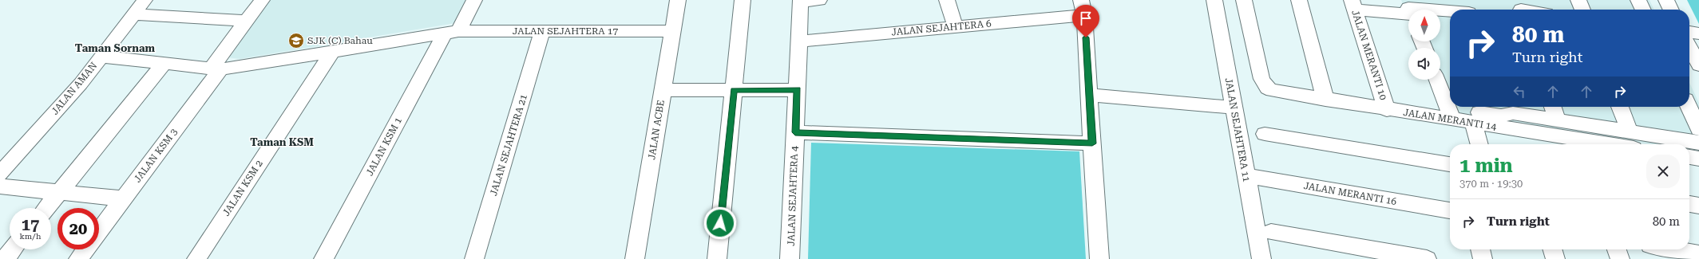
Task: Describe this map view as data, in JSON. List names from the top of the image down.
{
  "streets": {
    "street": [
      "JALAN SEJAHTERA 6",
      "JALAN SEJAHTERA 17",
      "JALAN MERANTI 10",
      "JALAN AMAN",
      "JALAN MERANTI 14",
      "JALAN ACBE",
      "JALAN SEJAHTERA 11",
      "JALAN SEJAHTERA 21",
      "JALAN KSM 1",
      "JALAN KSM 3",
      "JALAN KSM 2",
      "JALAN MERANTI 16",
      "JALAN SEJAHTERA 4"
    ]
  },
  "crossings": [
    ["JALAN SEJAHTERA 6", "JALAN SEJAHTERA 4"],
    ["JALAN SEJAHTERA 17", "JALAN AMAN"],
    ["JALAN SEJAHTERA 17", "JALAN ACBE"],
    ["JALAN SEJAHTERA 17", "JALAN SEJAHTERA 21"],
    ["JALAN SEJAHTERA 17", "JALAN KSM 1"],
    ["JALAN SEJAHTERA 17", "JALAN KSM 3"],
    ["JALAN SEJAHTERA 17", "JALAN KSM 2"],
    ["JALAN MERANTI 10", "JALAN MERANTI 14"],
    ["JALAN SEJAHTERA 11", "JALAN MERANTI 16"]
  ],
  "districts": ["Taman Sornam", "Taman KSM"],
  "places": {
    "school or university": ["SJK (C) Bahau"]
  },
  "north": "top",
  "page": {
    "turn": ["80 m", "Turn right"],
    "heading": ["1 min", "370 m · 19:30"],
    "list": [
      {
        "name": "Turn right",
        "value": "80 m"
      }
    ],
    "speed": "17 km/h",
    "limit": "20"
  }
}
